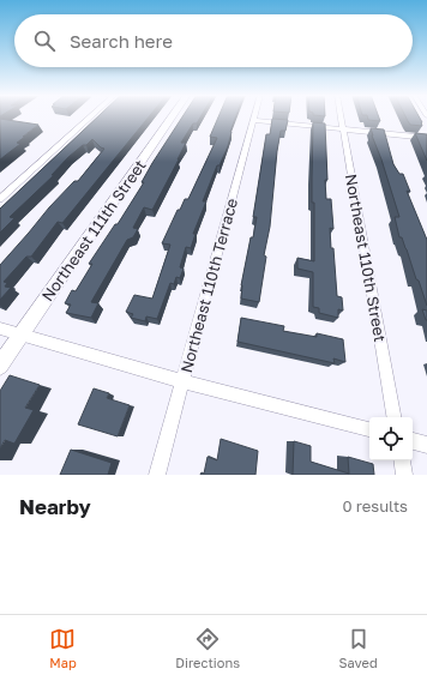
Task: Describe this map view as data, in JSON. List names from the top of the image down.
{
  "streets": {
    "street": ["Northeast 111th Street", "Northeast 110th Street", "Northeast 110th Terrace"]
  },
  "page": {
    "search": "Search here",
    "heading": ["Nearby", "0 results"],
    "nav": ["Map", "Directions", "Saved"]
  }
}
